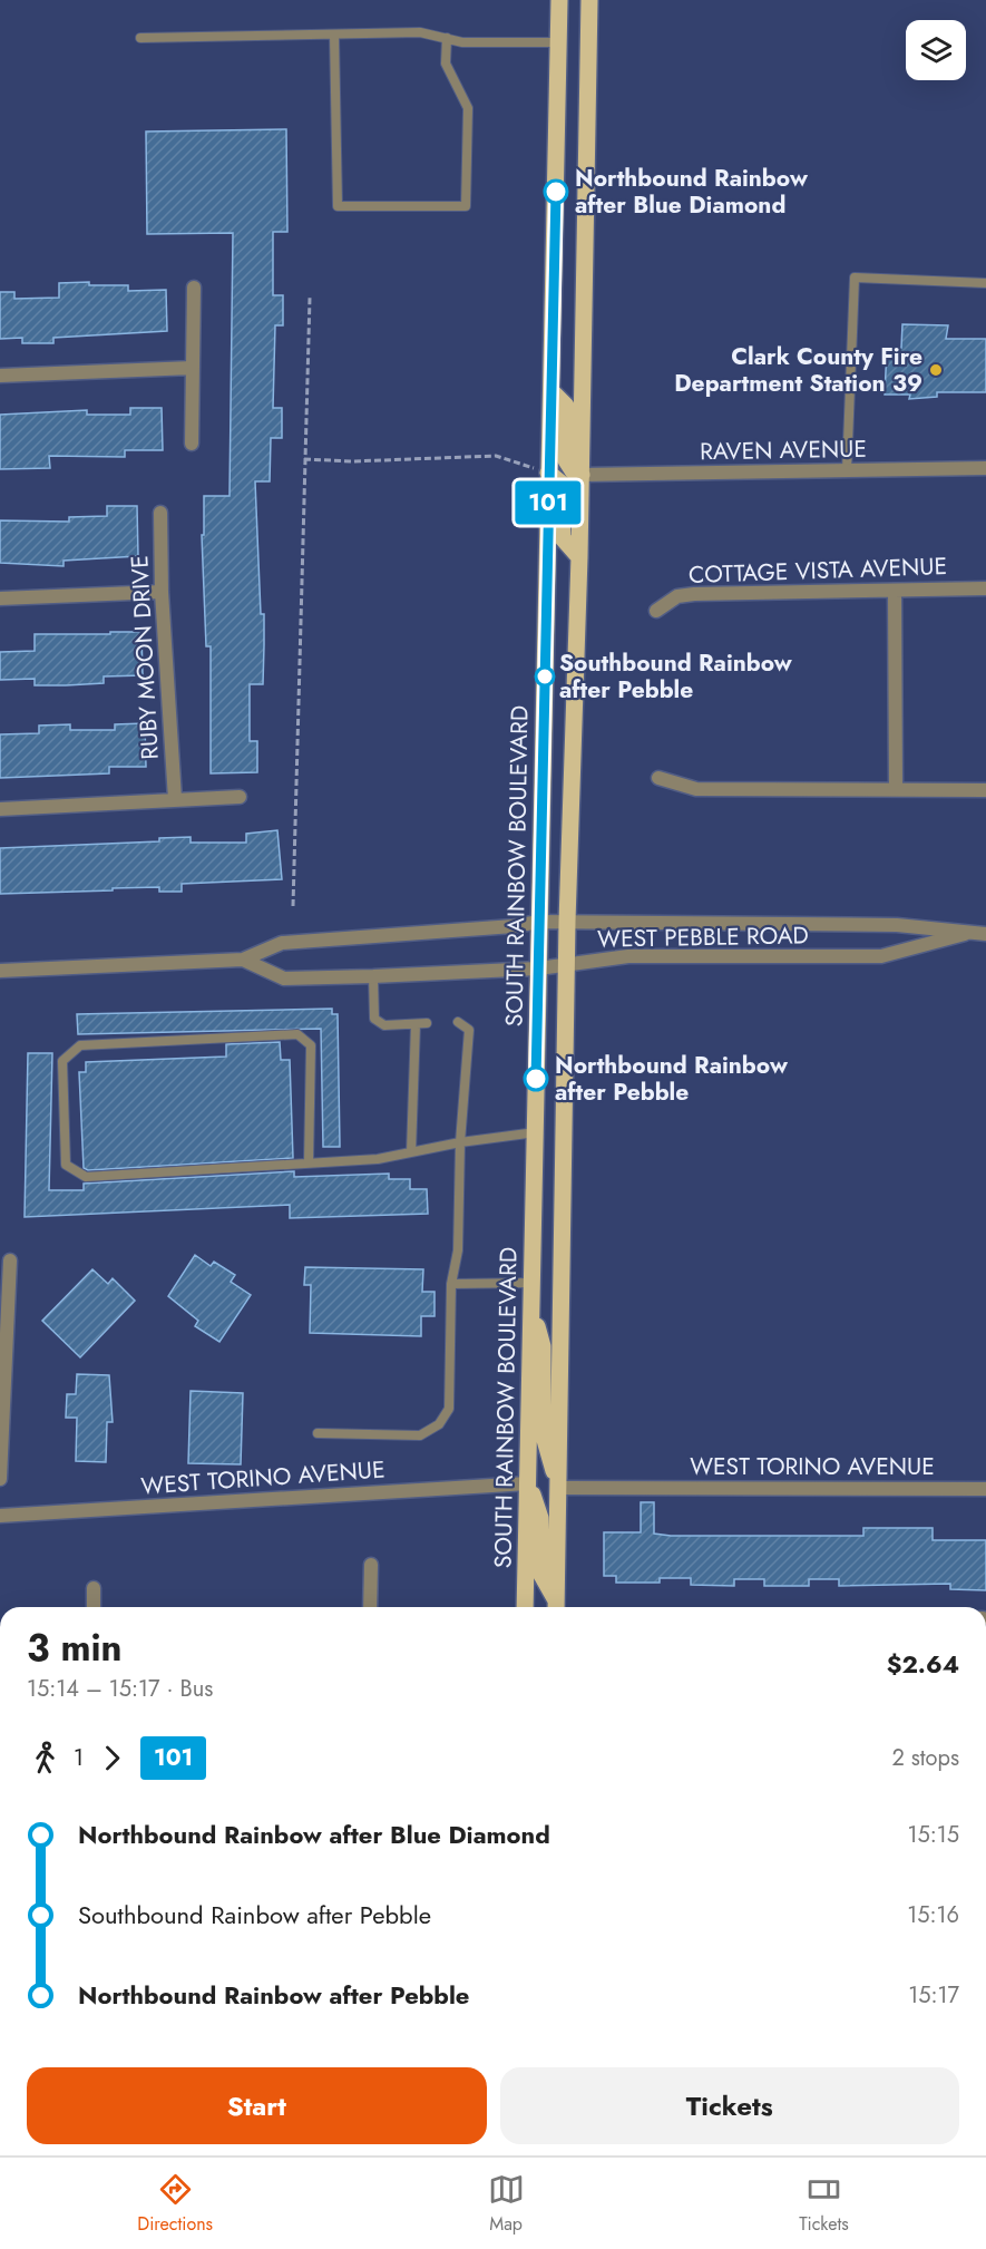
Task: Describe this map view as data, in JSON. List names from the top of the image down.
{
  "streets": {
    "main road": ["SOUTH RAINBOW BOULEVARD"],
    "street": [
      "RAVEN AVENUE",
      "COTTAGE VISTA AVENUE",
      "RUBY MOON DRIVE",
      "WEST PEBBLE ROAD",
      "WEST TORINO AVENUE"
    ]
  },
  "crossings": [
    ["SOUTH RAINBOW BOULEVARD", "WEST PEBBLE ROAD"],
    ["SOUTH RAINBOW BOULEVARD", "WEST TORINO AVENUE"]
  ],
  "places": [
    "Northbound Rainbow after Blue Diamond",
    "Clark County Fire Department Station 39",
    "Southbound Rainbow after Pebble",
    "Northbound Rainbow after Pebble"
  ],
  "lines": ["bus line 101"],
  "page": {
    "on_map": "101",
    "heading": ["3 min", "15:14 – 15:17 · Bus", "$2.64"],
    "legs": ["1", "101", "2 stops"],
    "list": [
      {
        "name": "Northbound Rainbow after Blue Diamond",
        "value": "15:15"
      },
      {
        "name": "Southbound Rainbow after Pebble",
        "value": "15:16"
      },
      {
        "name": "Northbound Rainbow after Pebble",
        "value": "15:17"
      }
    ],
    "buttons": ["Start", "Tickets"],
    "tabs": ["Directions", "Map", "Tickets"]
  }
}
